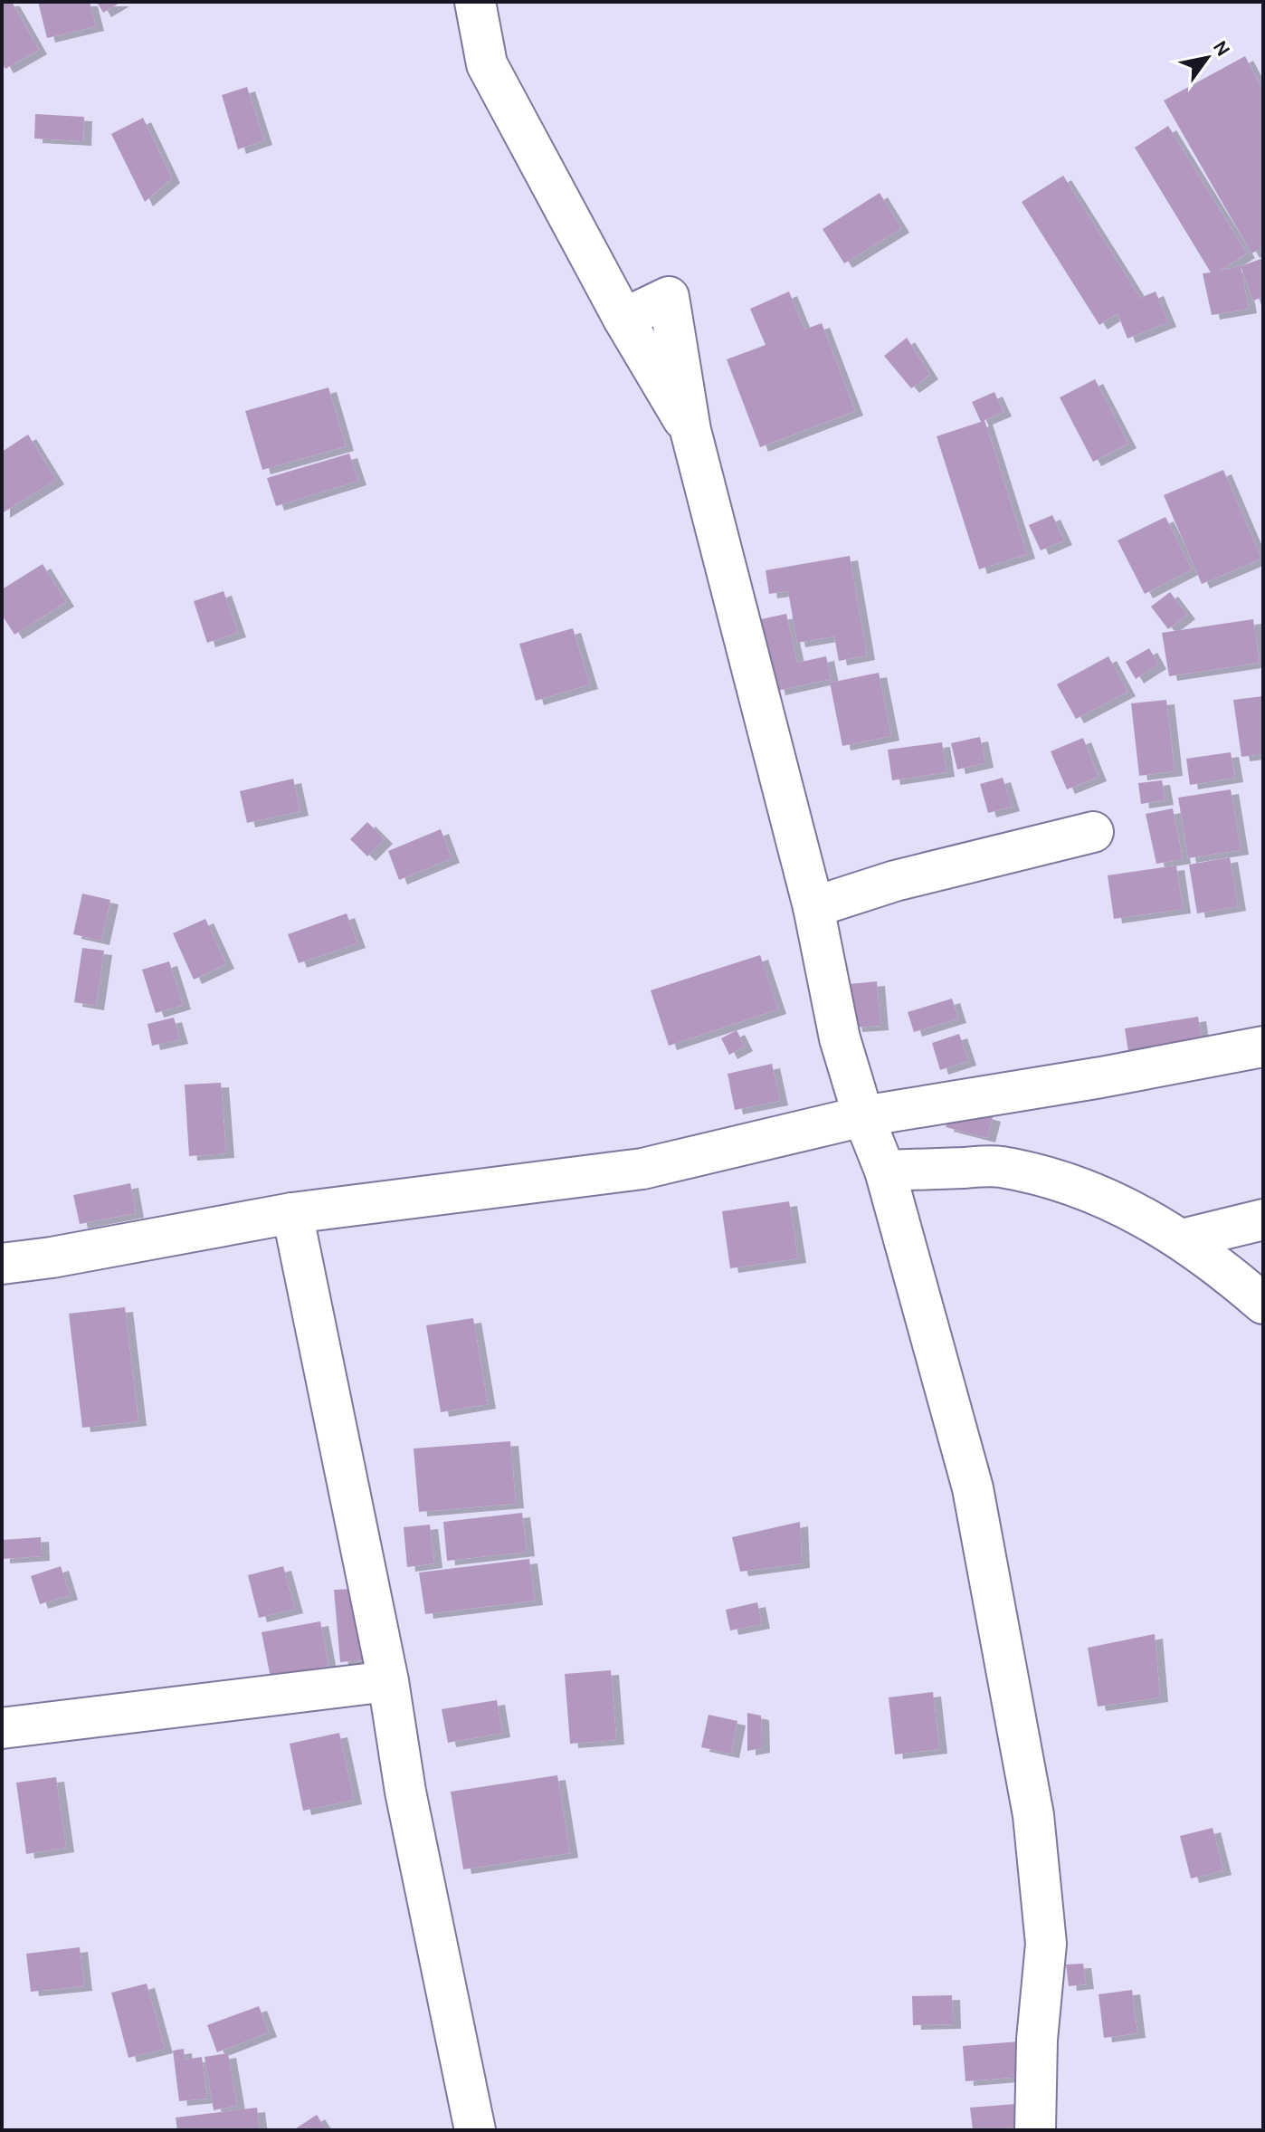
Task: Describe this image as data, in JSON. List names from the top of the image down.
{
  "north": "top right"
}
